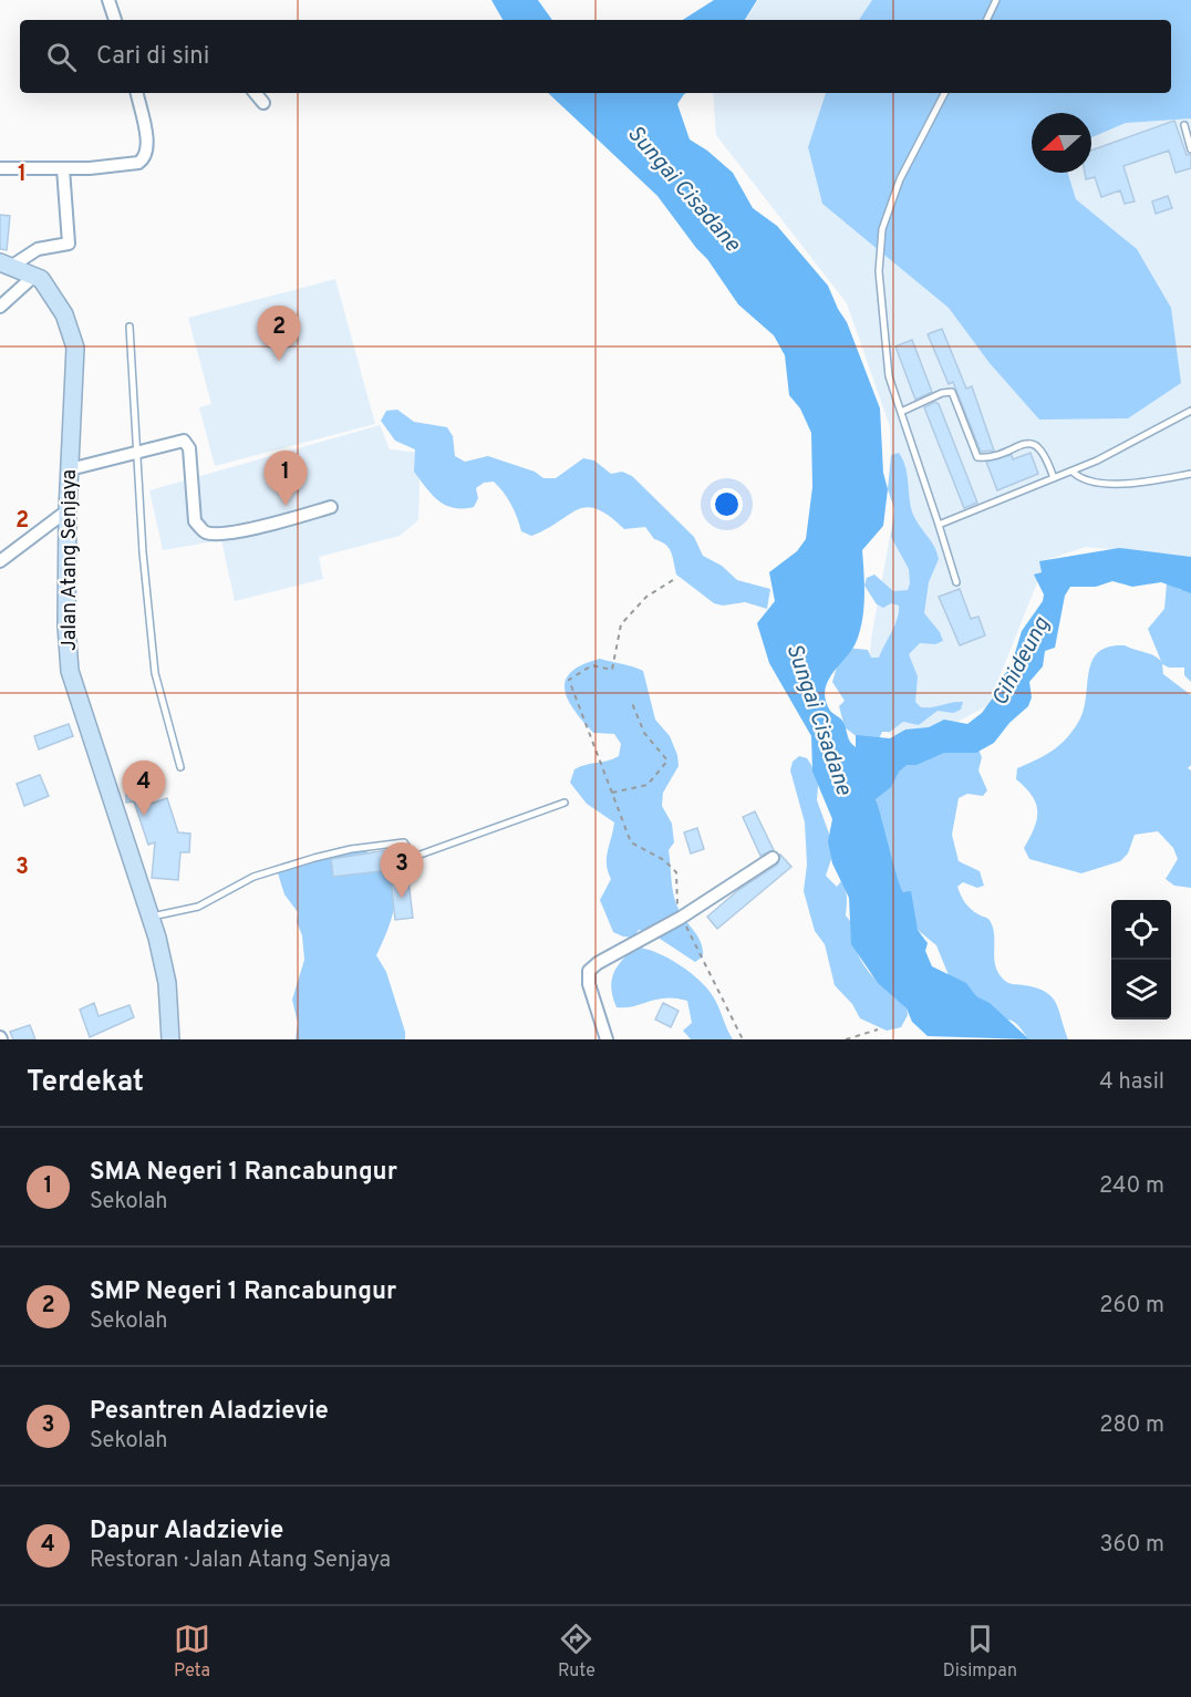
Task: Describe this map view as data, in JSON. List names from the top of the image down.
{
  "streets": {
    "main road": ["Jalan Atang Senjaya"]
  },
  "water": ["Sungai Cisadane", "Cihideung"],
  "north": "left",
  "page": {
    "search": "Cari di sini",
    "pins": [
      "2",
      "1",
      "4",
      "3"
    ],
    "heading": ["Terdekat", "4 hasil"],
    "list": [
      {
        "mark": "1",
        "name": "SMA Negeri 1 Rancabungur",
        "note": "Sekolah",
        "value": "240 m"
      },
      {
        "mark": "2",
        "name": "SMP Negeri 1 Rancabungur",
        "note": "Sekolah",
        "value": "260 m"
      },
      {
        "mark": "3",
        "name": "Pesantren Aladzievie",
        "note": "Sekolah",
        "value": "280 m"
      },
      {
        "mark": "4",
        "name": "Dapur Aladzievie",
        "note": "Restoran · Jalan Atang Senjaya",
        "value": "360 m"
      }
    ],
    "nav": ["Peta", "Rute", "Disimpan"]
  },
  "grid": {
    "rows": ["1", "2", "3"]
  }
}
